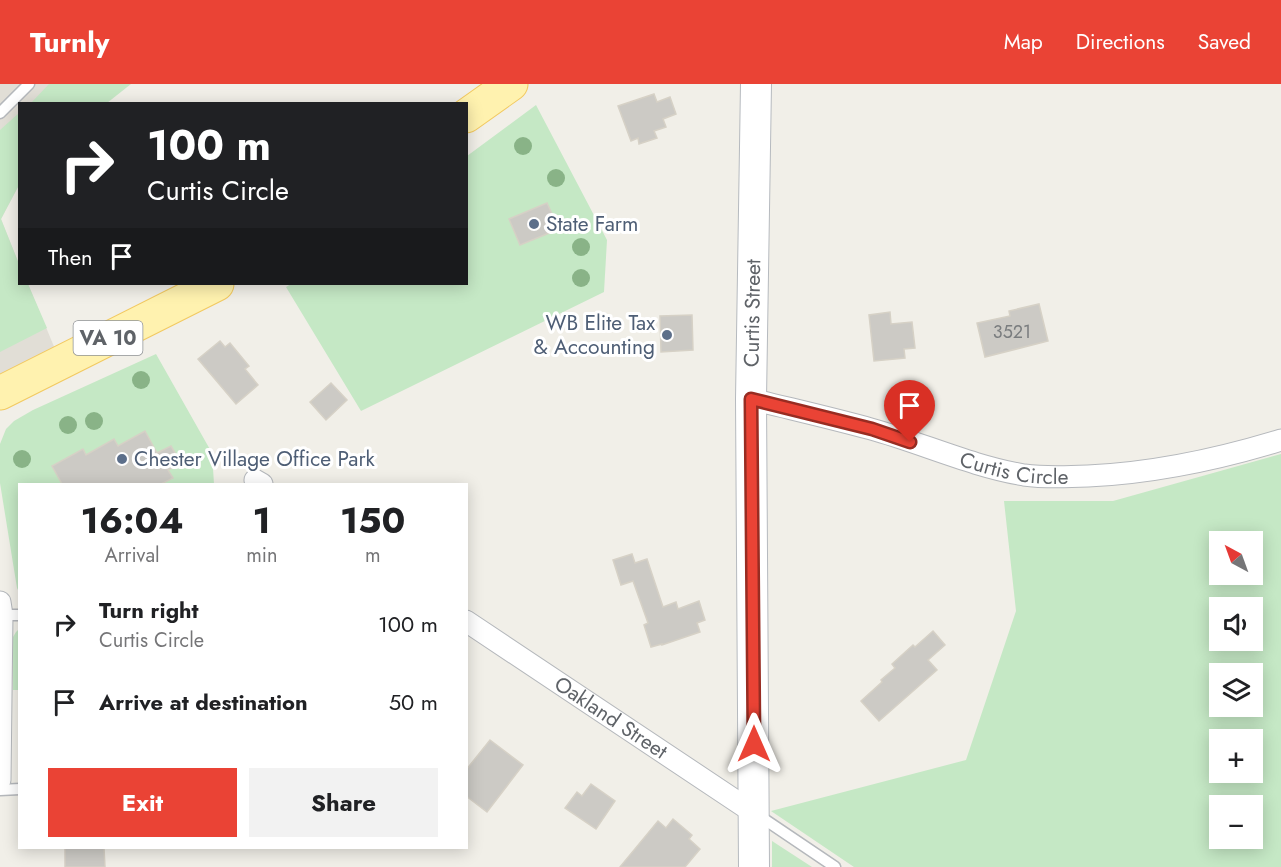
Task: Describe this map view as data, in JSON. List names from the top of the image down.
{
  "streets": {
    "main road": ["VA 10"],
    "street": ["Curtis Street", "Curtis Circle", "Oakland Street"]
  },
  "crossings": [
    ["Curtis Street", "Curtis Circle"],
    ["Curtis Street", "Oakland Street"]
  ],
  "places": ["State Farm", "WB Elite Tax & Accounting", "Chester Village Office Park"],
  "house_numbers": ["3521"],
  "north": "top left",
  "page": {
    "header": "Turnly",
    "nav": ["Map", "Directions", "Saved"],
    "turn": ["100 m", "Curtis Circle"],
    "then": "Then",
    "eta": [
      "16:04",
      "Arrival",
      "1",
      "min",
      "150",
      "m"
    ],
    "map_buttons": ["+", "−"],
    "list": [
      {
        "name": "Turn right",
        "note": "Curtis Circle",
        "value": "100 m"
      },
      {
        "name": "Arrive at destination",
        "value": "50 m"
      }
    ],
    "buttons": ["Exit", "Share"]
  }
}
